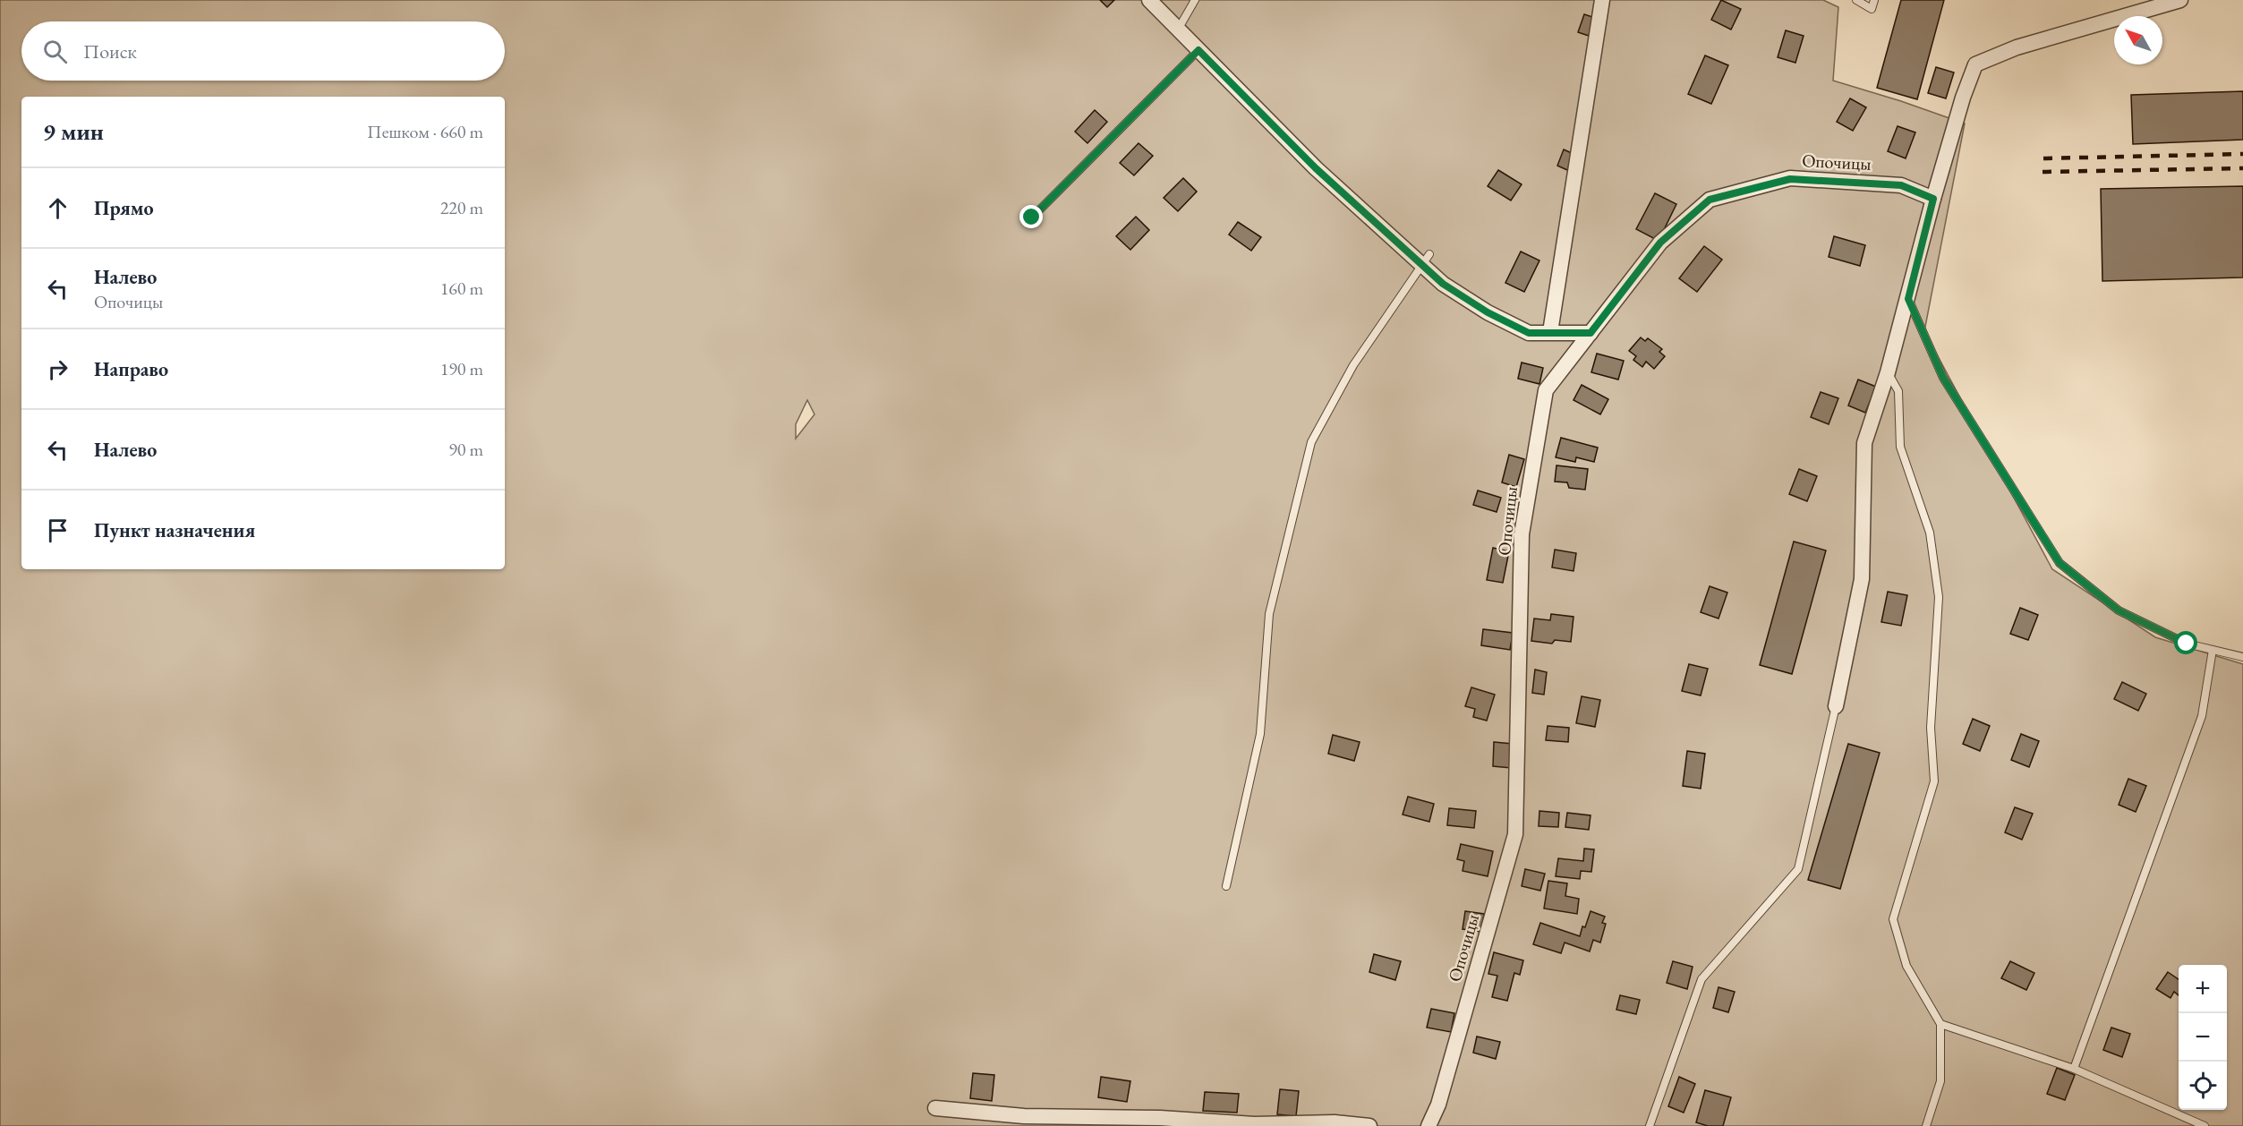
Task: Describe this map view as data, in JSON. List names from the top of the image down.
{
  "streets": {
    "street": ["Опочицы"]
  },
  "north": "top left",
  "page": {
    "search": "Поиск",
    "heading": ["9 мин", "Пешком · 660 m"],
    "list": [
      ["Прямо", "220 m"],
      ["Налево", "Опочицы", "160 m"],
      ["Направо", "190 m"],
      ["Налево", "90 m"],
      "Пункт назначения"
    ],
    "map_buttons": ["+", "−"]
  }
}
